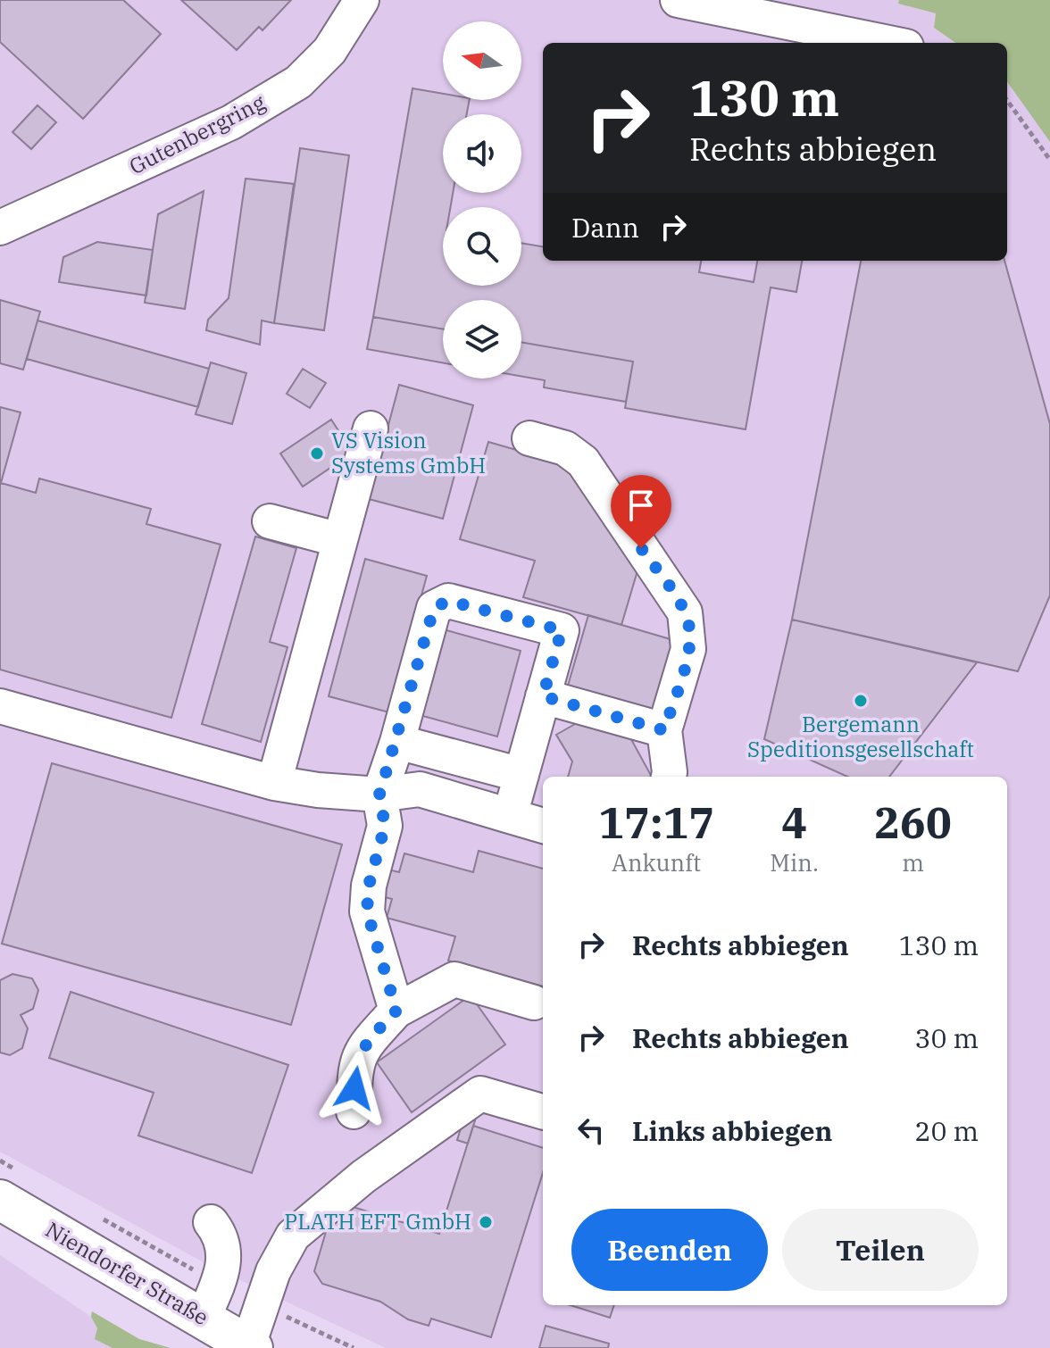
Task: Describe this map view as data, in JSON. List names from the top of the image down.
{
  "streets": {
    "main road": ["Niendorfer Straße"],
    "street": ["Gutenbergring"]
  },
  "places": ["VS Vision Systems GmbH", "Bergemann Speditionsgesellschaft", "PLATH EFT GmbH"],
  "north": "left",
  "page": {
    "turn": ["130 m", "Rechts abbiegen"],
    "then": "Dann",
    "eta": [
      "17:17",
      "Ankunft",
      "4",
      "Min.",
      "260",
      "m"
    ],
    "list": [
      {
        "name": "Rechts abbiegen",
        "value": "130 m"
      },
      {
        "name": "Rechts abbiegen",
        "value": "30 m"
      },
      {
        "name": "Links abbiegen",
        "value": "20 m"
      }
    ],
    "buttons": ["Beenden", "Teilen"]
  }
}
